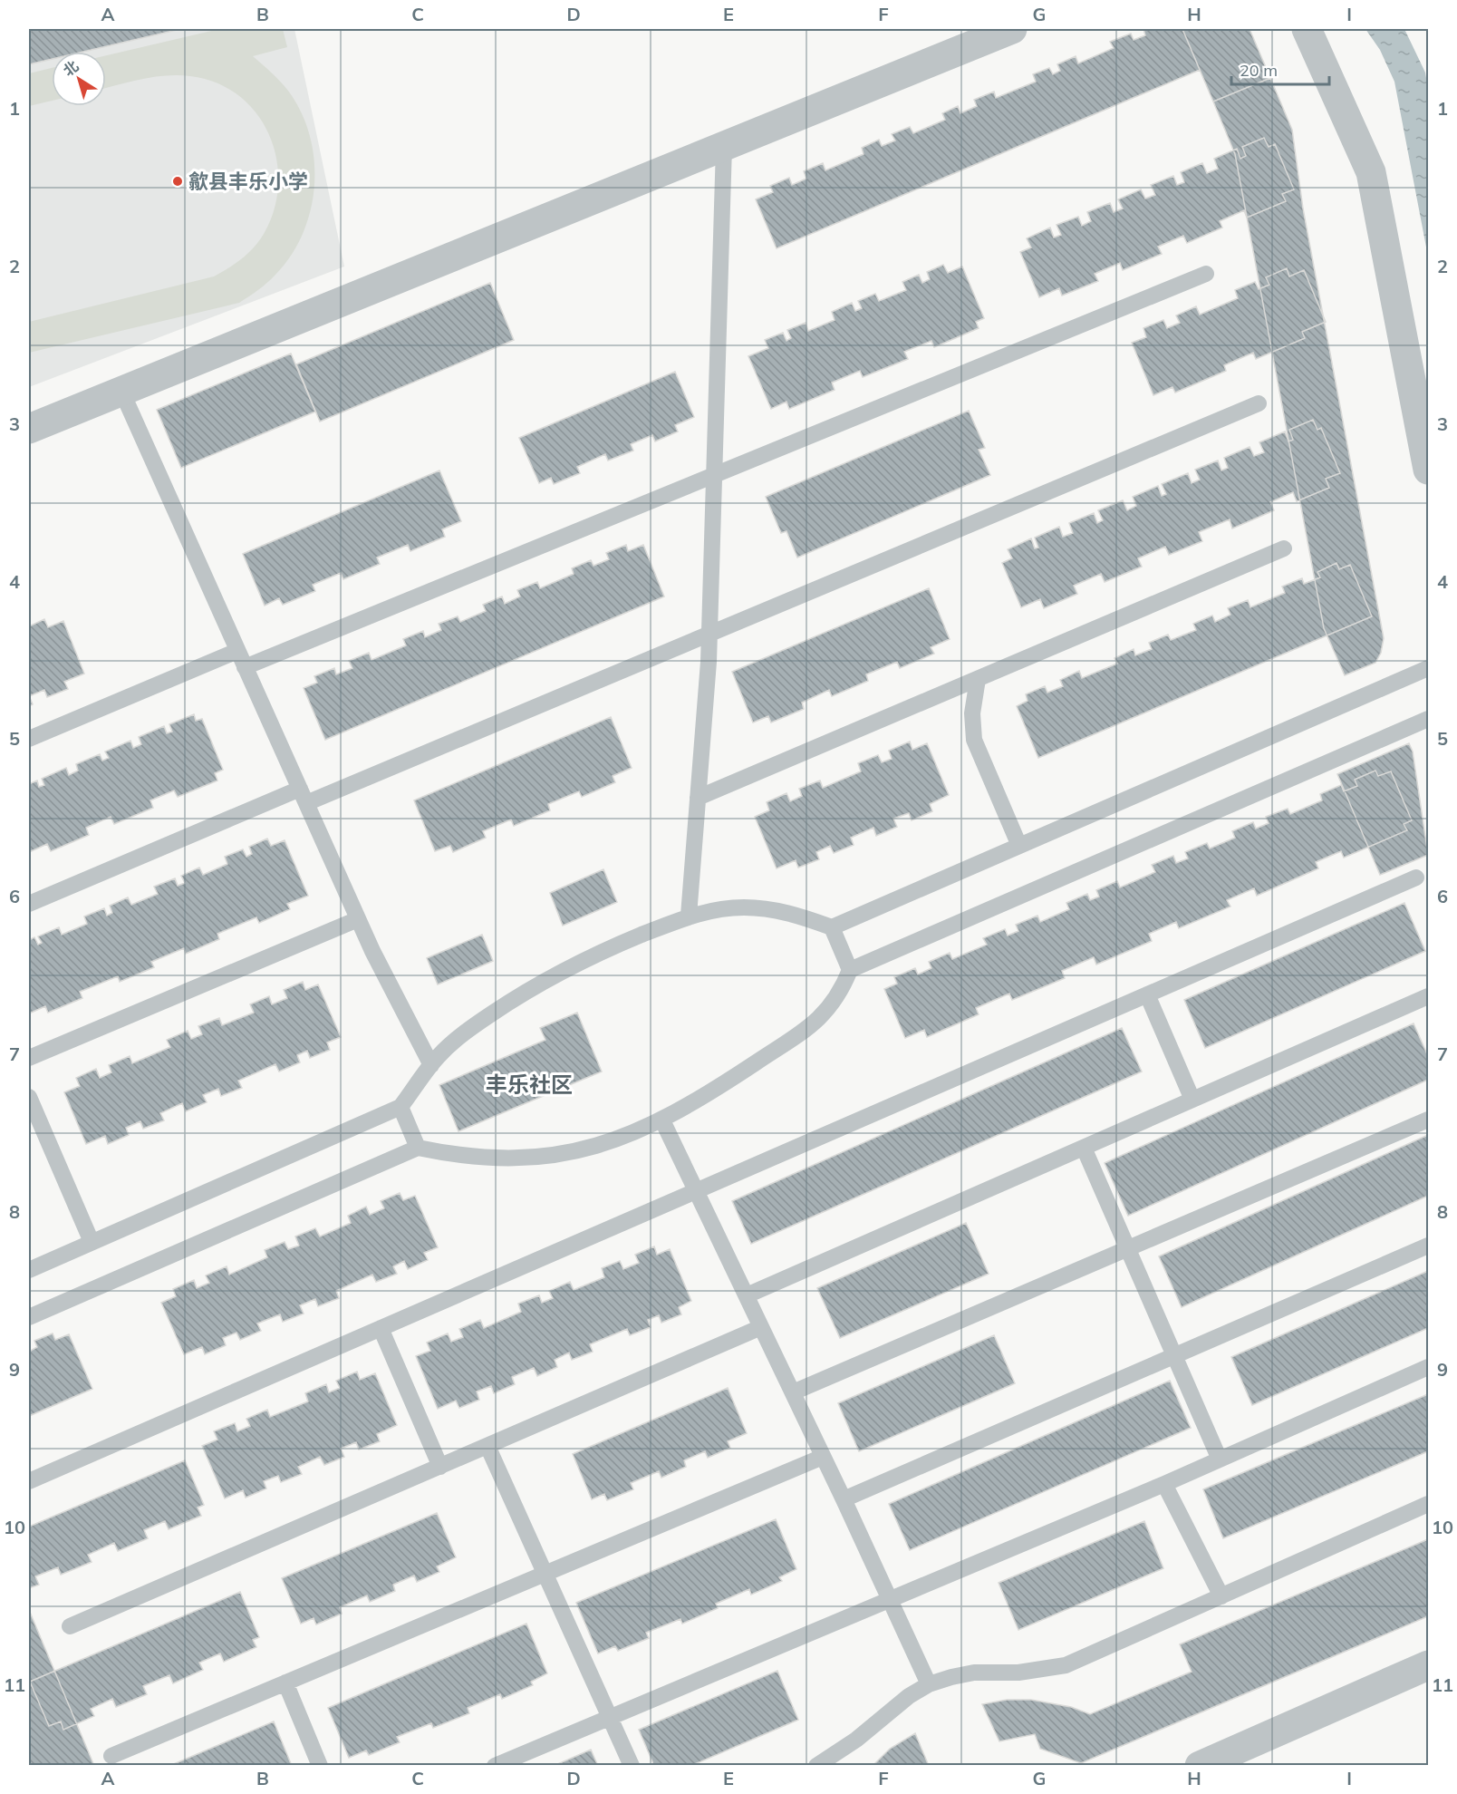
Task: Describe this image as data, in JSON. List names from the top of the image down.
{
  "districts": ["丰乐社区"],
  "places": ["歙县丰乐小学"],
  "scale_bar": "20 m",
  "north": "top left",
  "grid": {
    "columns": [
      "A",
      "B",
      "C",
      "D",
      "E",
      "F",
      "G",
      "H",
      "I"
    ],
    "rows": [
      "1",
      "2",
      "3",
      "4",
      "5",
      "6",
      "7",
      "8",
      "9",
      "10",
      "11"
    ]
  }
}
